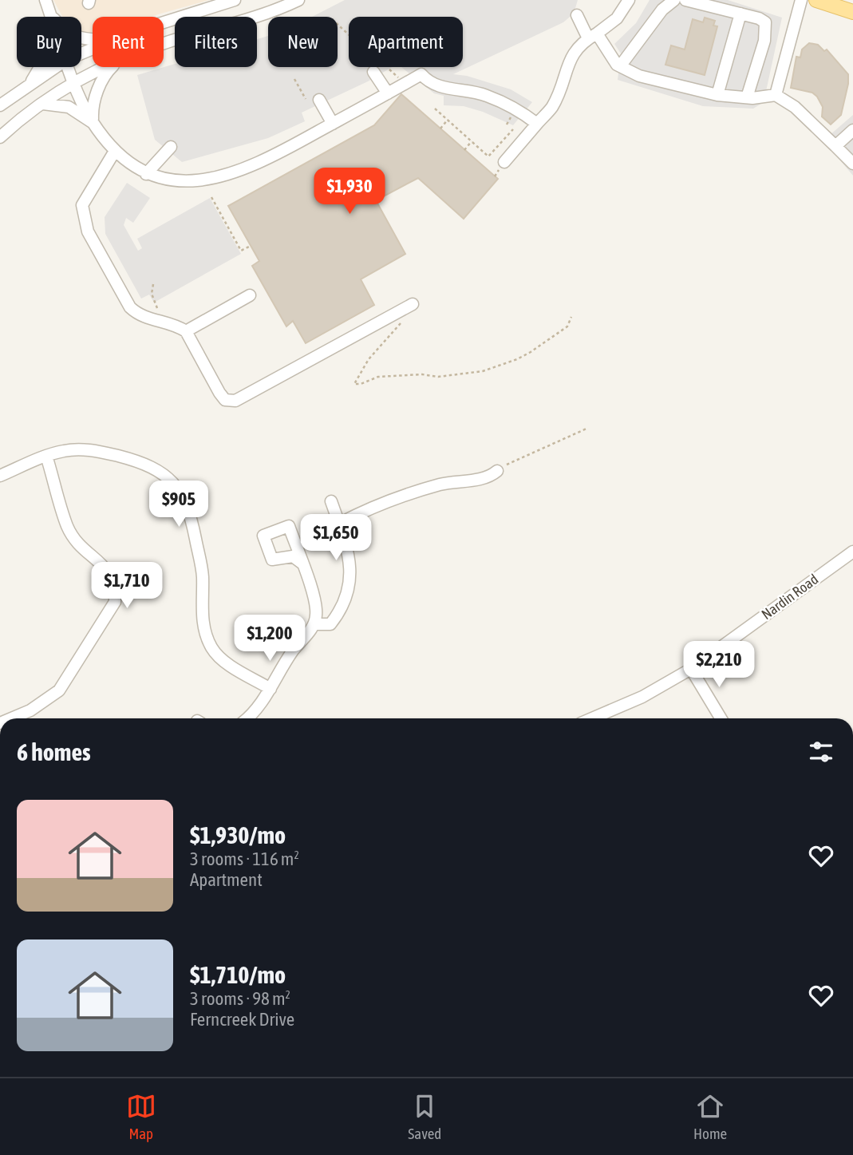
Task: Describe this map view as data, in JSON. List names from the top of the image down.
{
  "streets": {
    "street": ["Nardin Road"]
  },
  "page": {
    "chip": [
      "Buy",
      "Rent",
      "Filters",
      "New",
      "Apartment"
    ],
    "price": [
      "$1,930",
      "$905",
      "$1,650",
      "$1,710",
      "$1,200",
      "$2,210"
    ],
    "heading": "6 homes",
    "list": [
      {
        "name": "$1,930/mo",
        "note": "3 rooms · 116 m² · Apartment"
      },
      {
        "name": "$1,710/mo",
        "note": "3 rooms · 98 m² · Ferncreek Drive"
      }
    ],
    "tabs": ["Map", "Saved", "Home"]
  }
}
